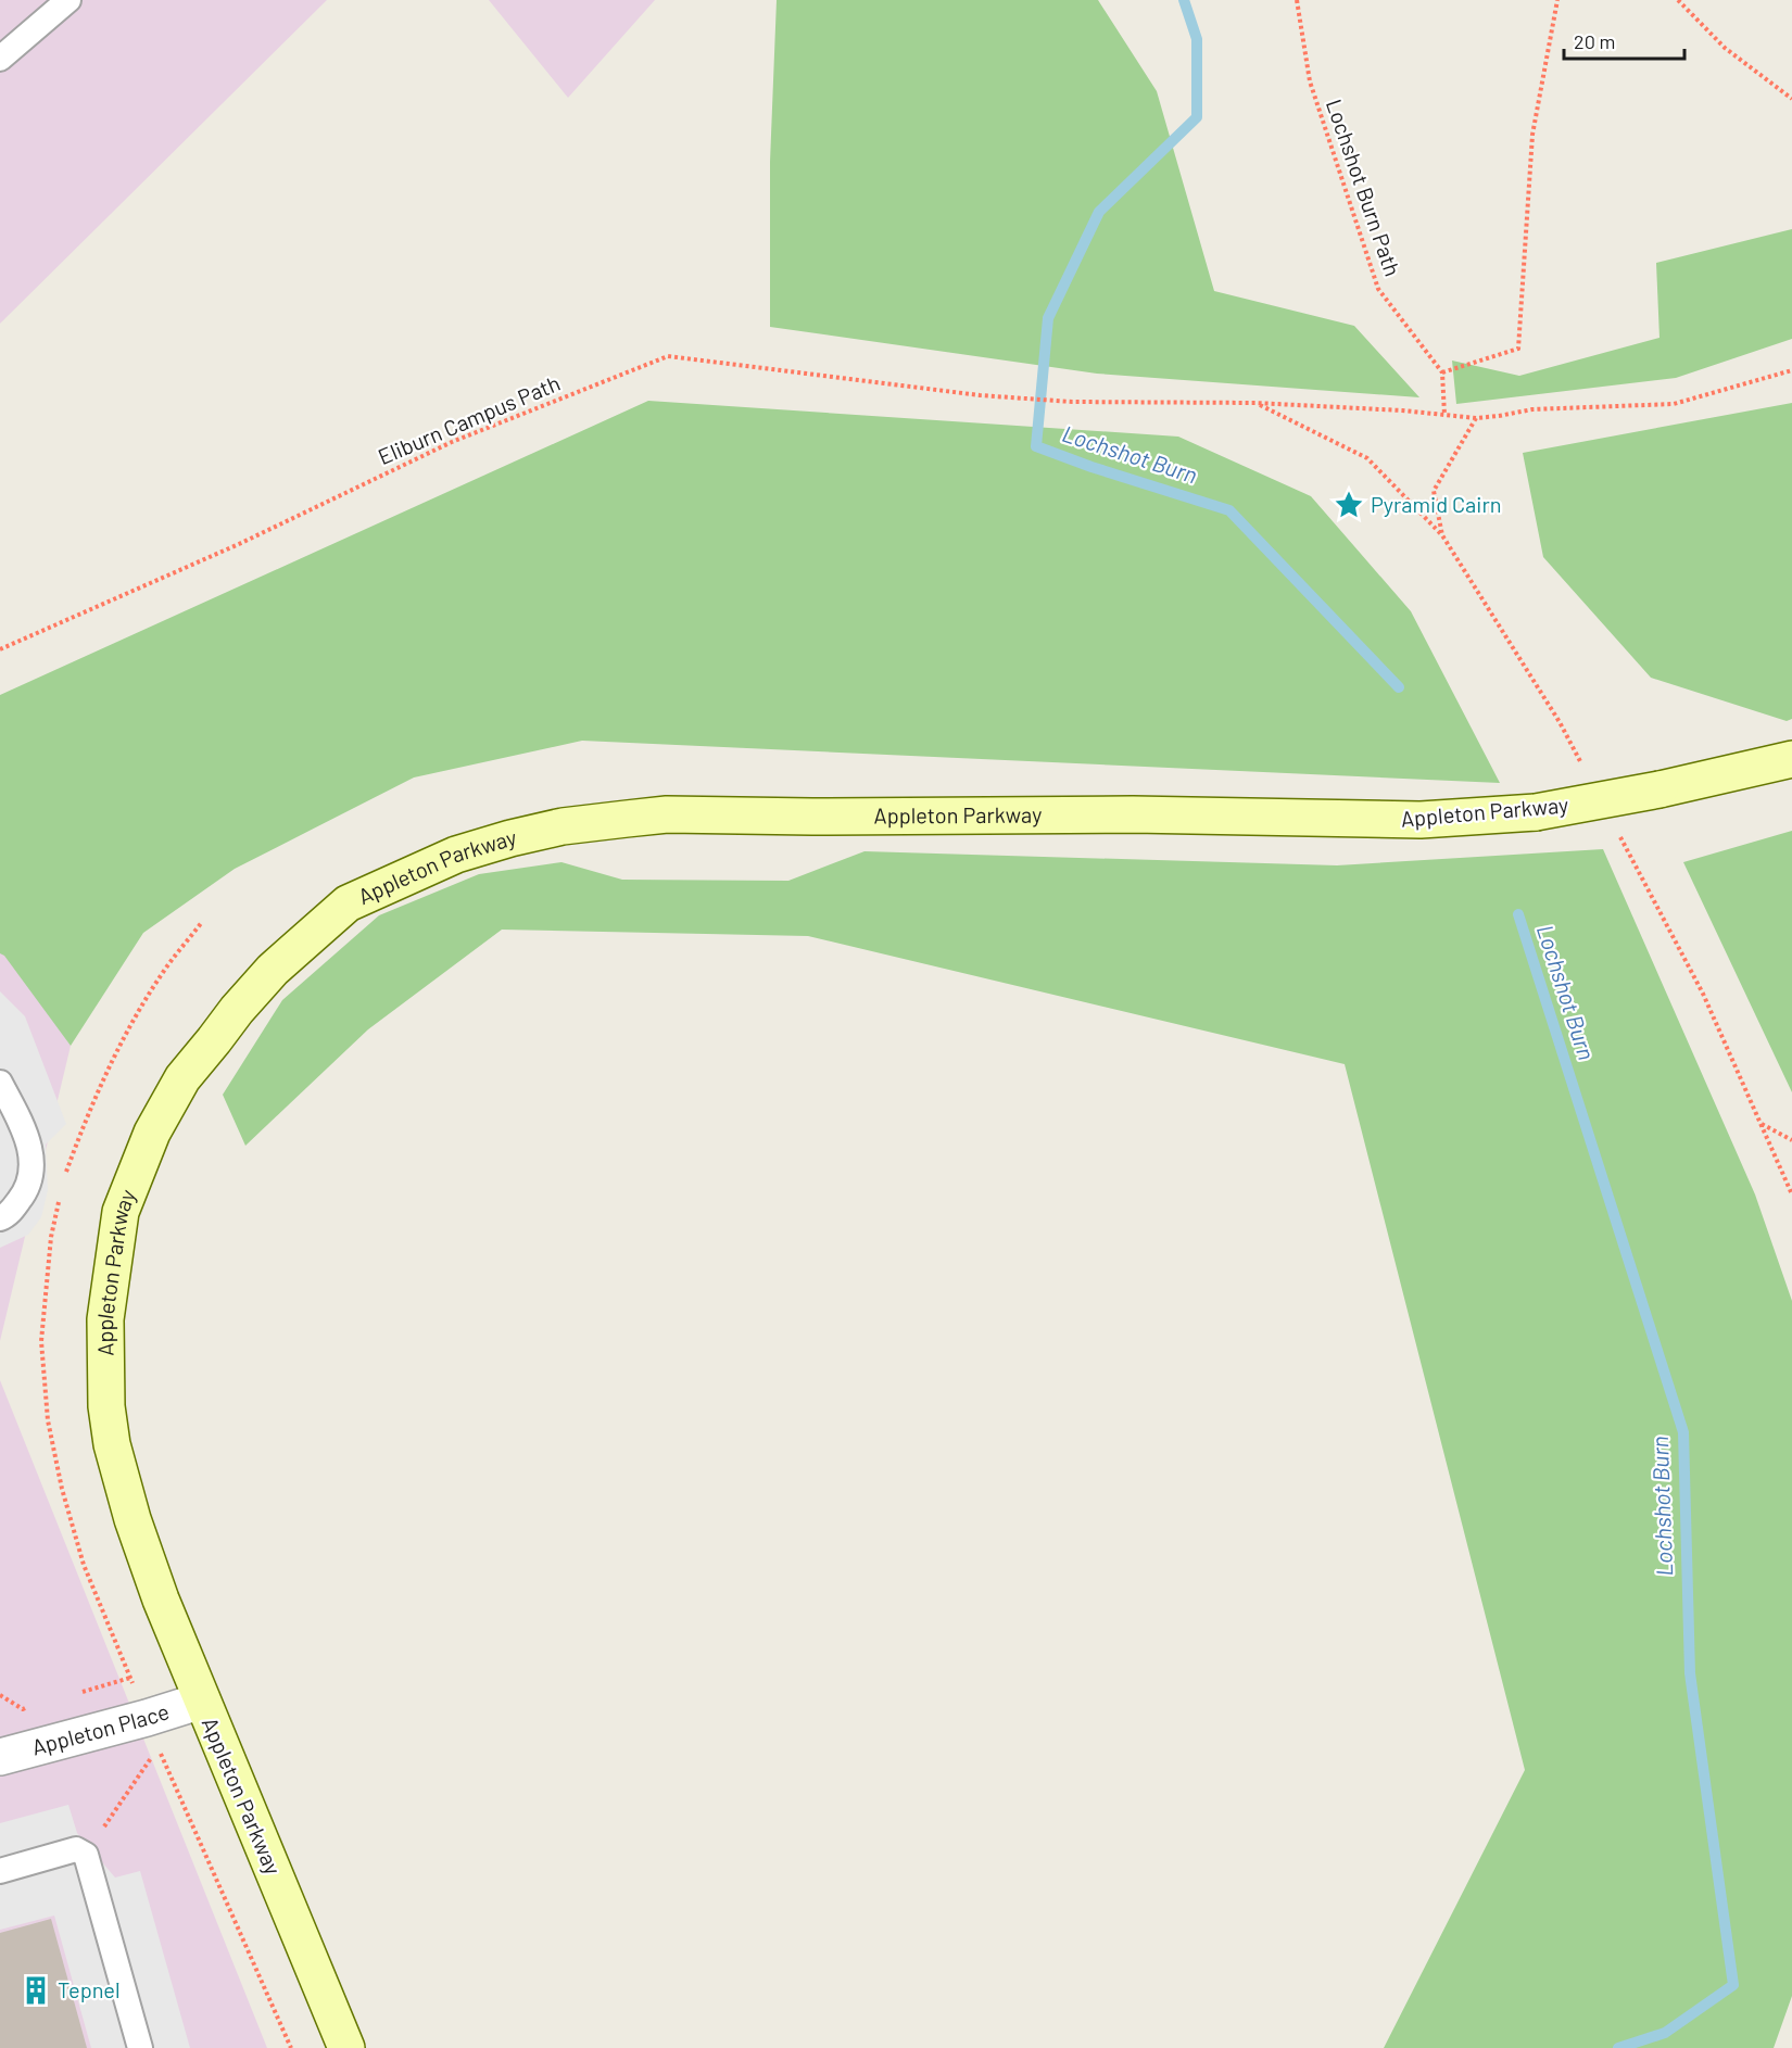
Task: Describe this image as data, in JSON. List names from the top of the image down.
{
  "streets": {
    "street": ["Appleton Parkway", "Appleton Place"],
    "path": ["Lochshot Burn Path", "Eliburn Campus Path"]
  },
  "crossings": [
    ["Appleton Parkway", "Appleton Place"]
  ],
  "water": ["Lochshot Burn"],
  "places": {
    "place": ["Pyramid Cairn"],
    "building": ["Tepnel"]
  },
  "scale_bar": "20 m"
}
